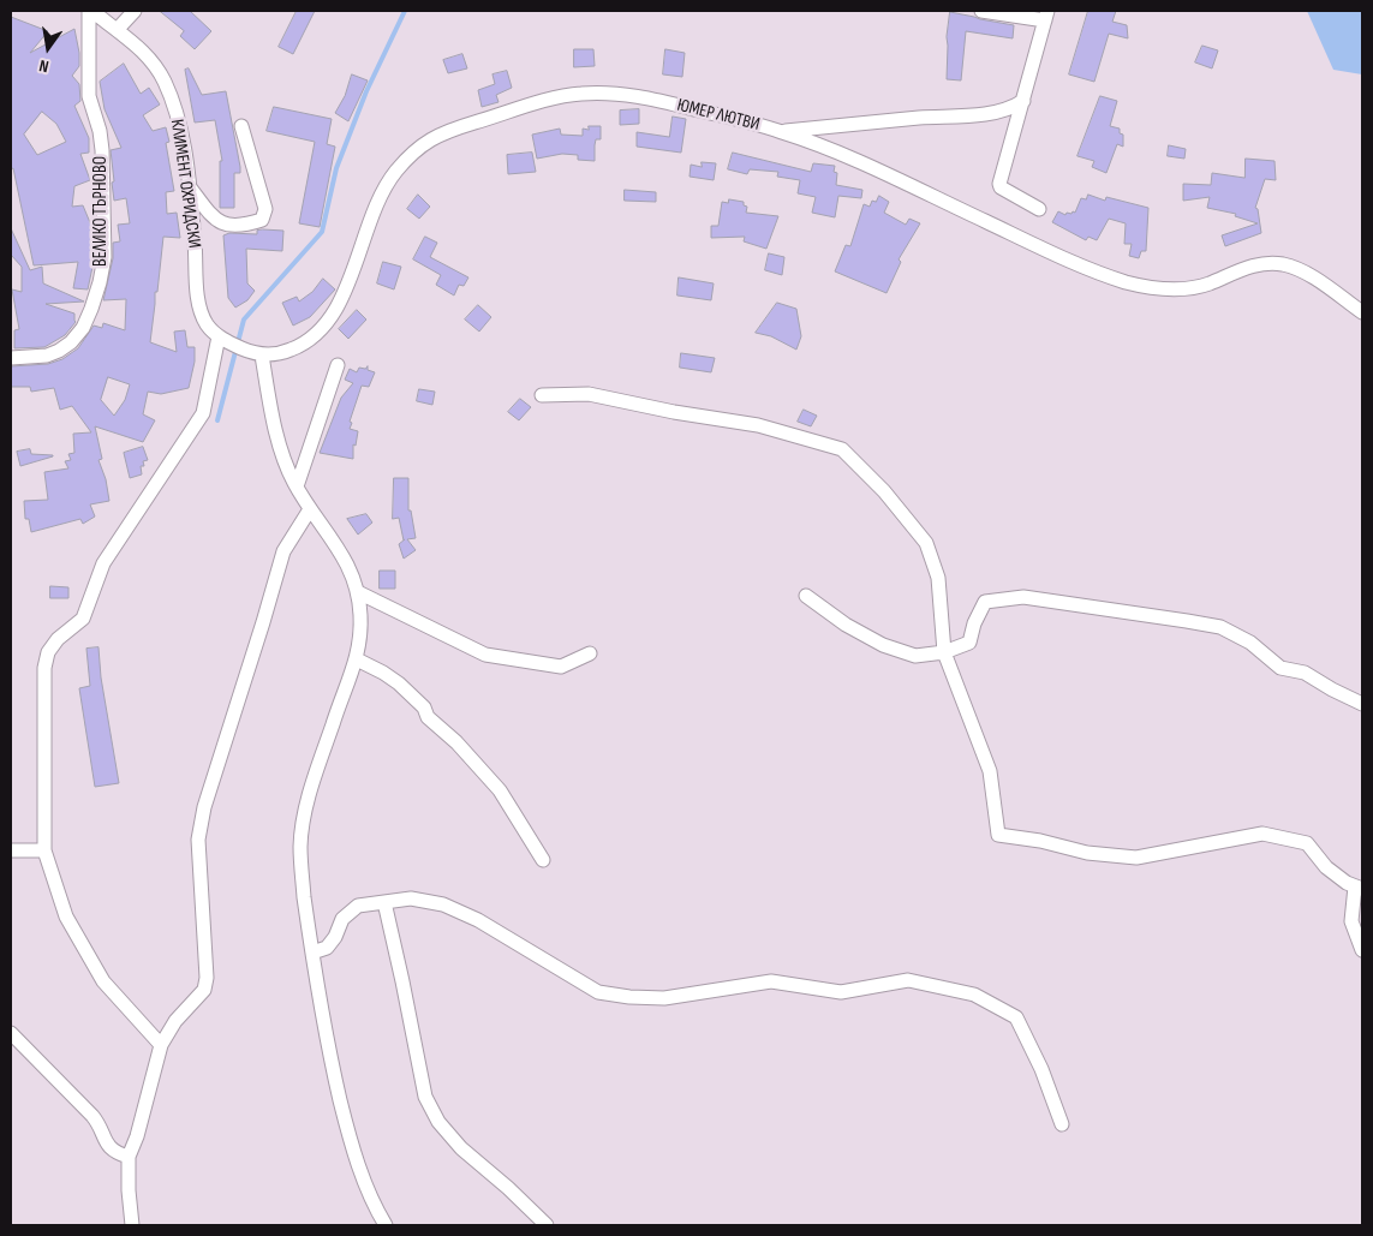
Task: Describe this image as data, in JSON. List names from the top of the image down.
{
  "streets": {
    "street": ["ЮМЕР ЛЮТВИ", "КЛИМЕНТ ОХРИДСКИ", "ВЕЛИКО ТЪРНОВО"]
  },
  "crossings": [
    ["ЮМЕР ЛЮТВИ", "КЛИМЕНТ ОХРИДСКИ"],
    ["КЛИМЕНТ ОХРИДСКИ", "ВЕЛИКО ТЪРНОВО"]
  ],
  "north": "bottom"
}
